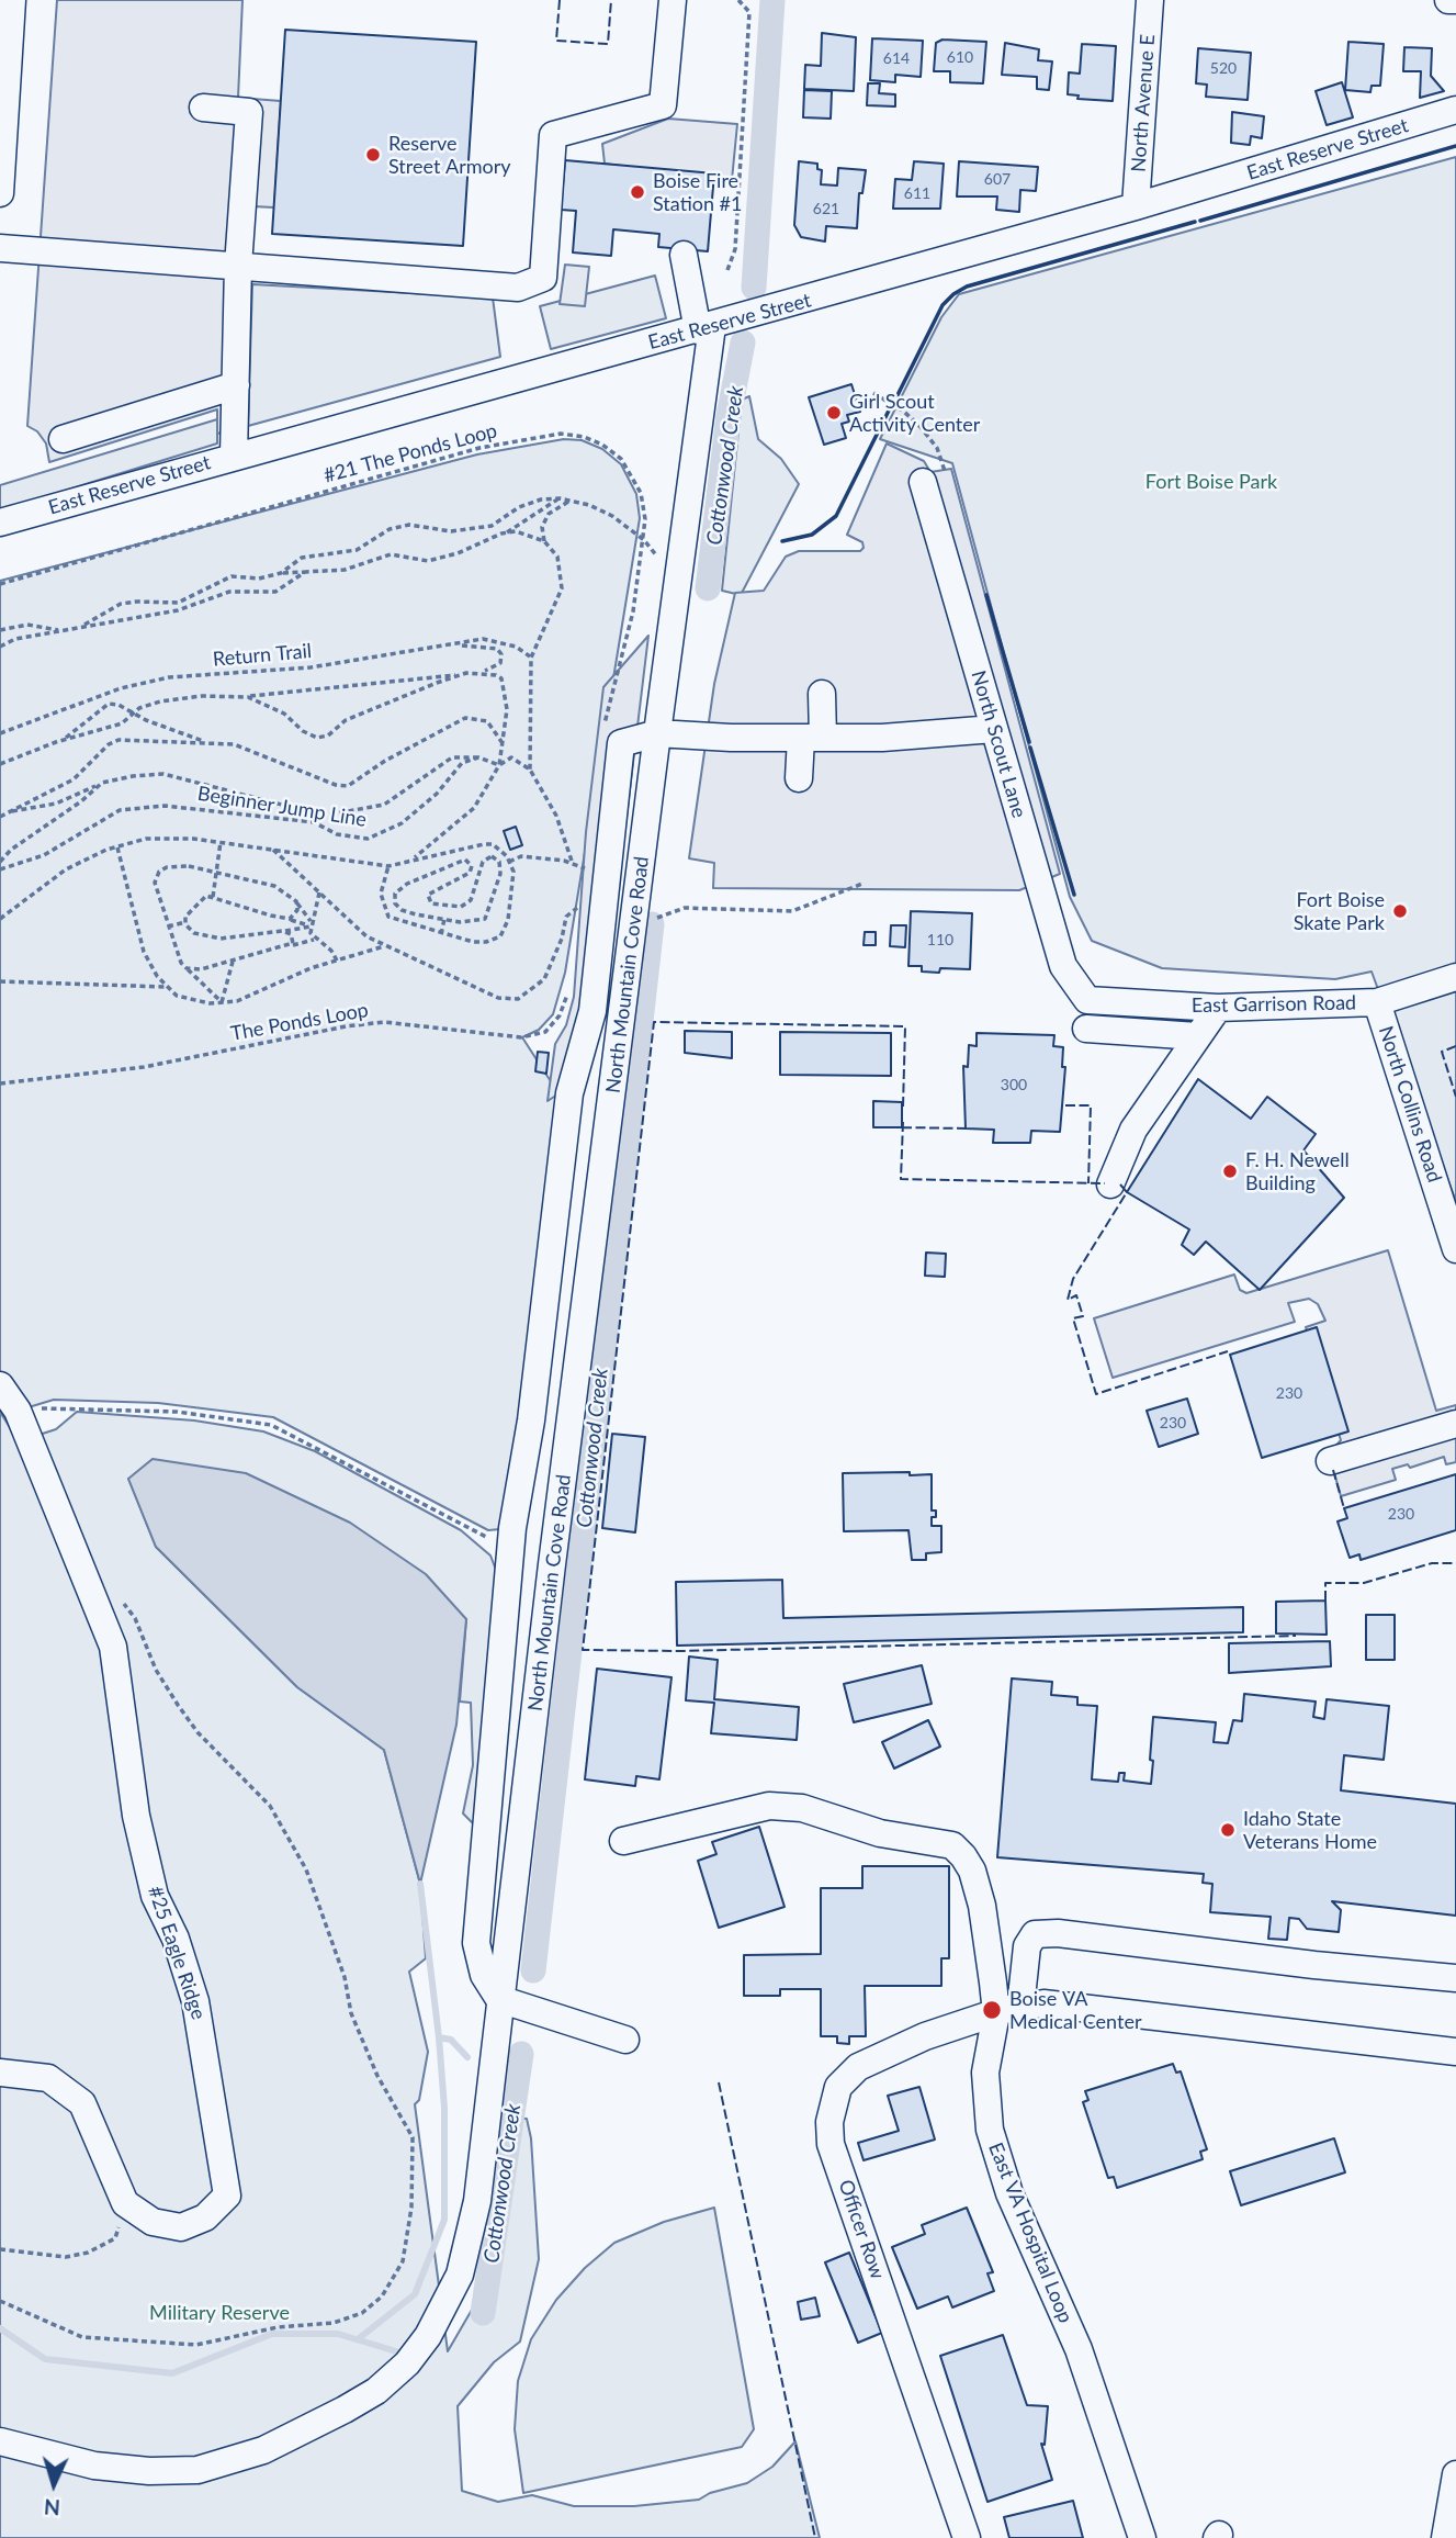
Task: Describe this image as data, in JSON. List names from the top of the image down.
{
  "streets": {
    "street": [
      "North Avenue E",
      "East Reserve Street",
      "North Scout Lane",
      "North Mountain Cove Road",
      "East Garrison Road",
      "North Collins Road",
      "#25 Eagle Ridge",
      "Officer Row",
      "East VA Hospital Loop"
    ],
    "path": [
      "#21 The Ponds Loop",
      "Return Trail",
      "Beginner Jump Line",
      "The Ponds Loop"
    ]
  },
  "crossings": [
    ["North Avenue E", "East Reserve Street"],
    ["East Reserve Street", "North Mountain Cove Road"],
    ["North Scout Lane", "East Garrison Road"],
    ["East Garrison Road", "North Collins Road"],
    ["Officer Row", "East VA Hospital Loop"]
  ],
  "water": ["Cottonwood Creek"],
  "parks": ["Fort Boise Park", "Military Reserve"],
  "places": [
    "Reserve Street Armory",
    "Boise Fire Station #1",
    "Girl Scout Activity Center",
    "Fort Boise Skate Park",
    "F. H. Newell Building",
    "Idaho State Veterans Home",
    "Boise VA Medical Center"
  ],
  "house_numbers": [
    "610",
    "614",
    "520",
    "607",
    "611",
    "621",
    "110",
    "300",
    "230",
    "230",
    "230"
  ],
  "north": "bottom"
}
